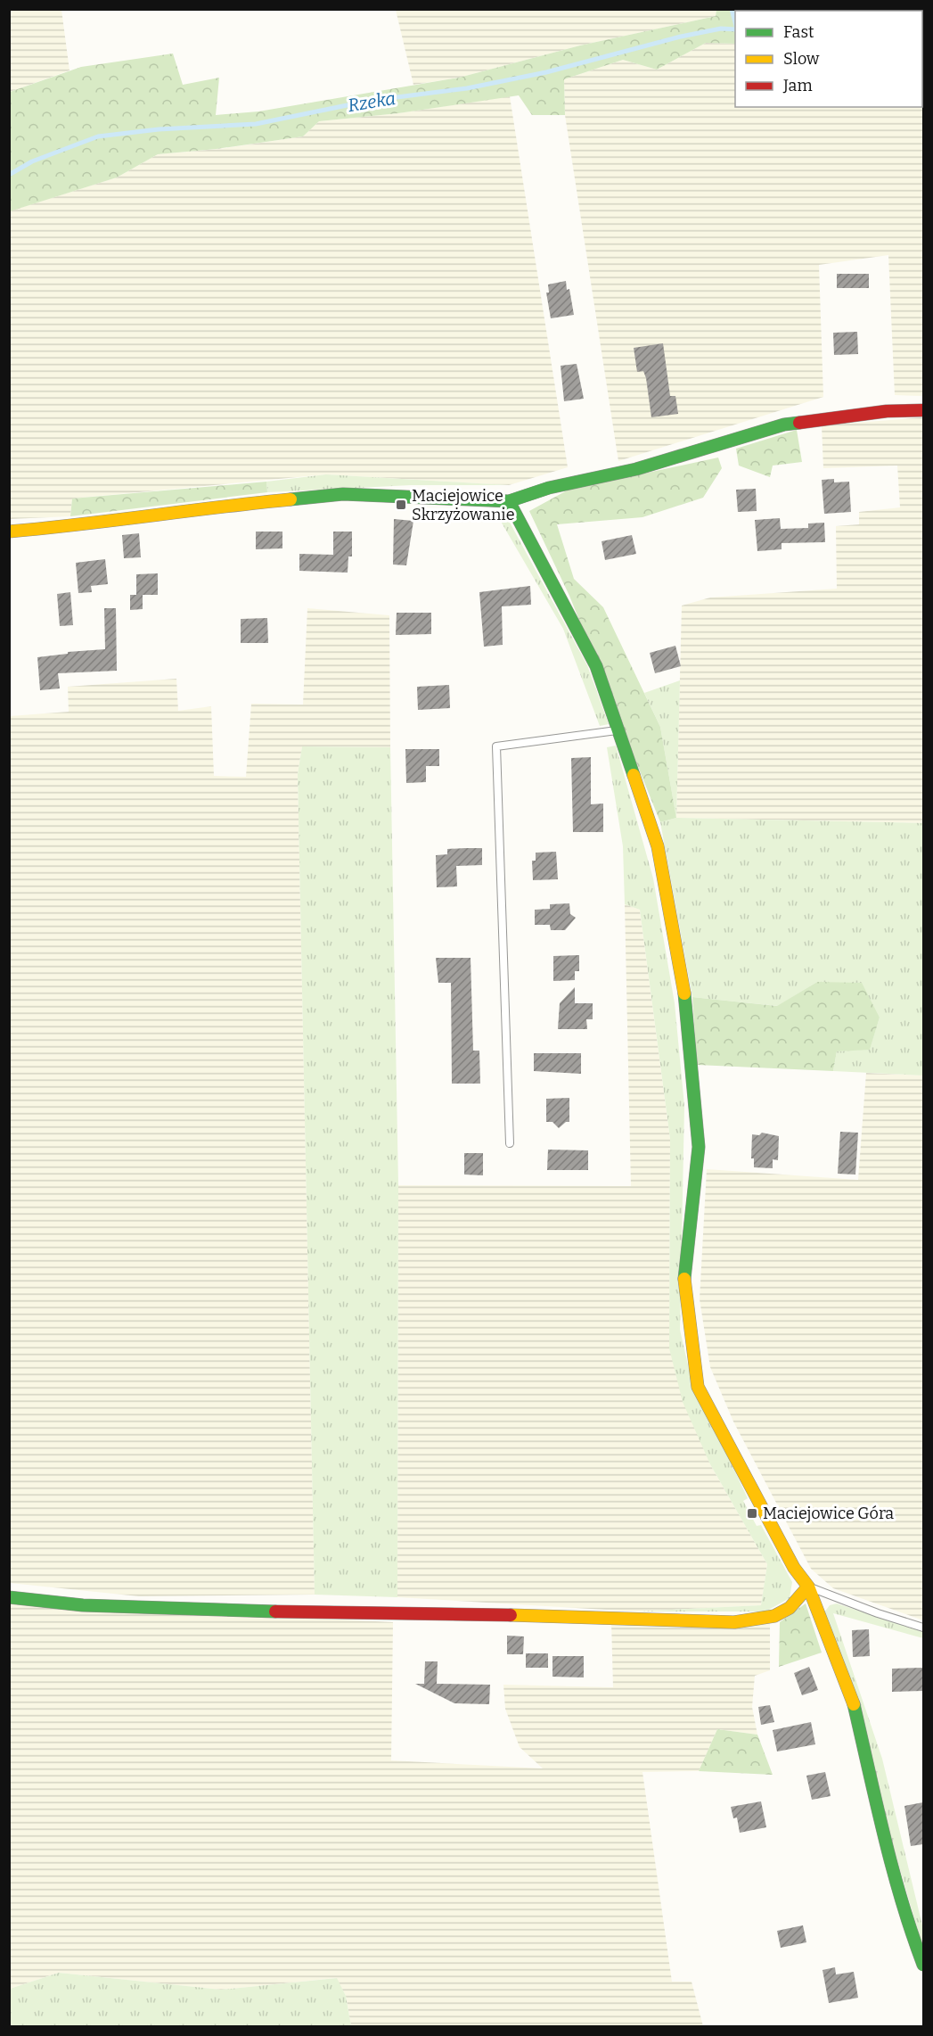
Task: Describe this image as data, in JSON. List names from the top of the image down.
{
  "water": ["Rzeka"],
  "places": {
    "transit": ["Maciejowice Skrzyżowanie", "Maciejowice Góra"]
  },
  "legend": ["Fast", "Slow", "Jam"]
}
